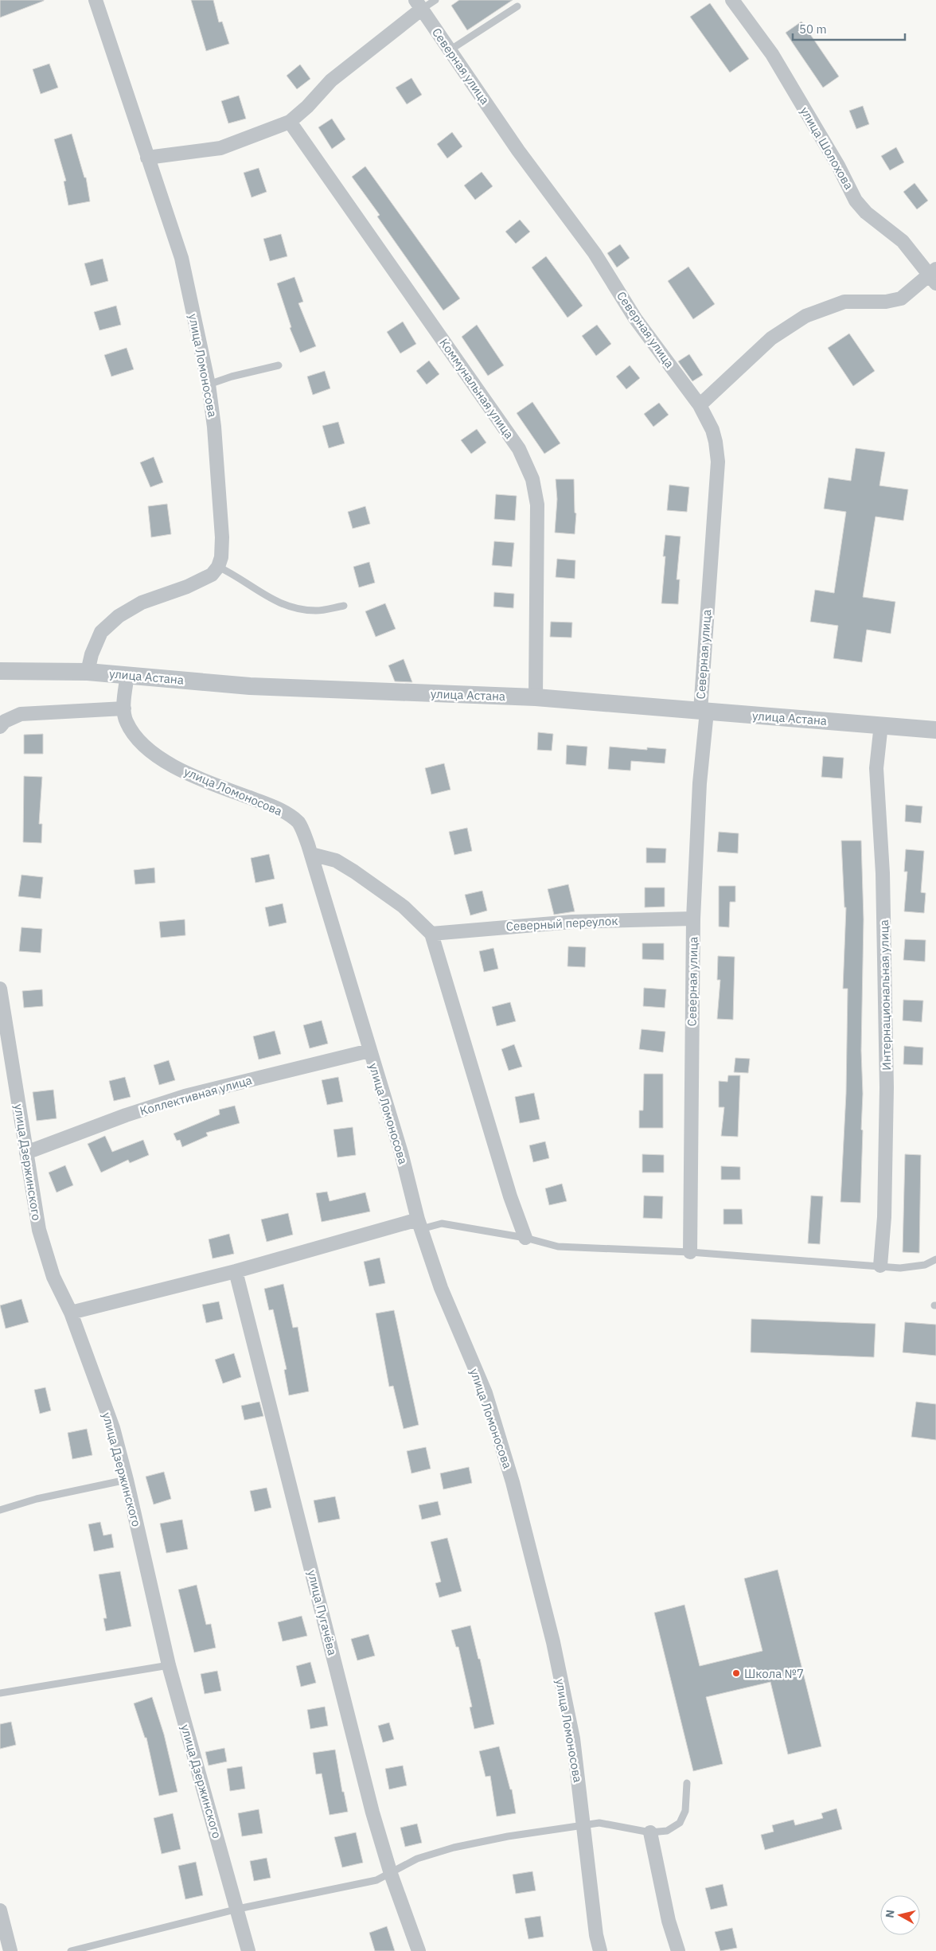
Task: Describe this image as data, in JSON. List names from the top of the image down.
{
  "streets": {
    "street": [
      "Северная улица",
      "улица Шолохова",
      "улица Ломоносова",
      "Коммунальная улица",
      "улица Астана",
      "Северный переулок",
      "Интернациональная улица",
      "Коллективная улица",
      "улица Дзержинского",
      "улица Пугачёва"
    ]
  },
  "crossings": [
    ["Северная улица", "улица Астана"],
    ["Северная улица", "Северный переулок"],
    ["улица Ломоносова", "улица Астана"],
    ["улица Ломоносова", "Коллективная улица"],
    ["Коммунальная улица", "улица Астана"],
    ["улица Астана", "Интернациональная улица"],
    ["Коллективная улица", "улица Дзержинского"]
  ],
  "places": ["Школа №7"],
  "scale_bar": "50 m",
  "north": "left"
}
